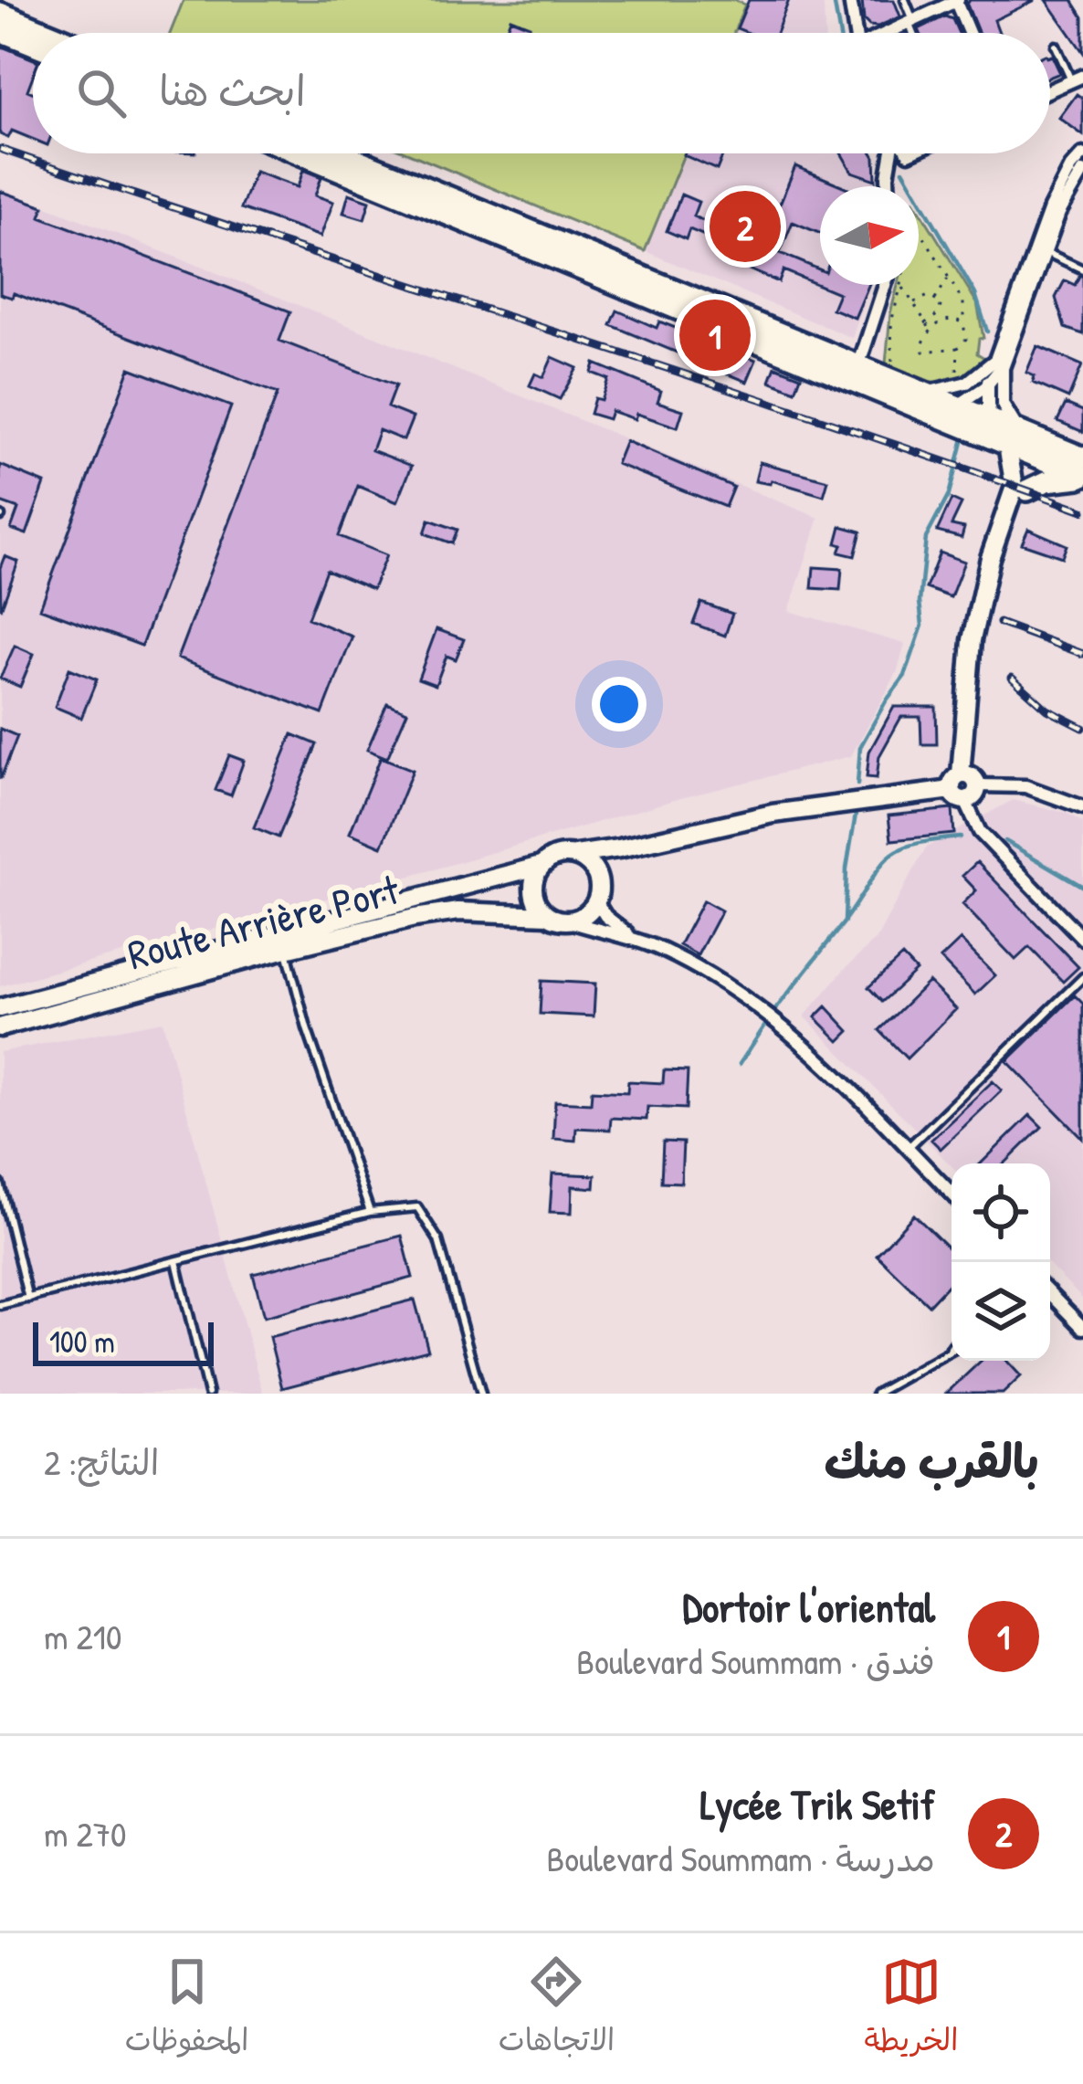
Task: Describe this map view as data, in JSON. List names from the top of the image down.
{
  "streets": {
    "street": ["Route Arrière Port"]
  },
  "scale_bar": "100 m",
  "north": "right",
  "page": {
    "search": "ابحث هنا",
    "pins": ["2", "1"],
    "scale": "100 m",
    "heading": ["بالقرب منك", "النتائج: 2"],
    "list": [
      {
        "mark": "1",
        "name": "Dortoir l'oriental",
        "note": "فندق · Boulevard Soummam",
        "value": "210 m"
      },
      {
        "mark": "2",
        "name": "Lycée Trik Setif",
        "note": "مدرسة · Boulevard Soummam",
        "value": "270 m"
      }
    ],
    "nav": ["الخريطة", "الاتجاهات", "المحفوظات"]
  }
}
